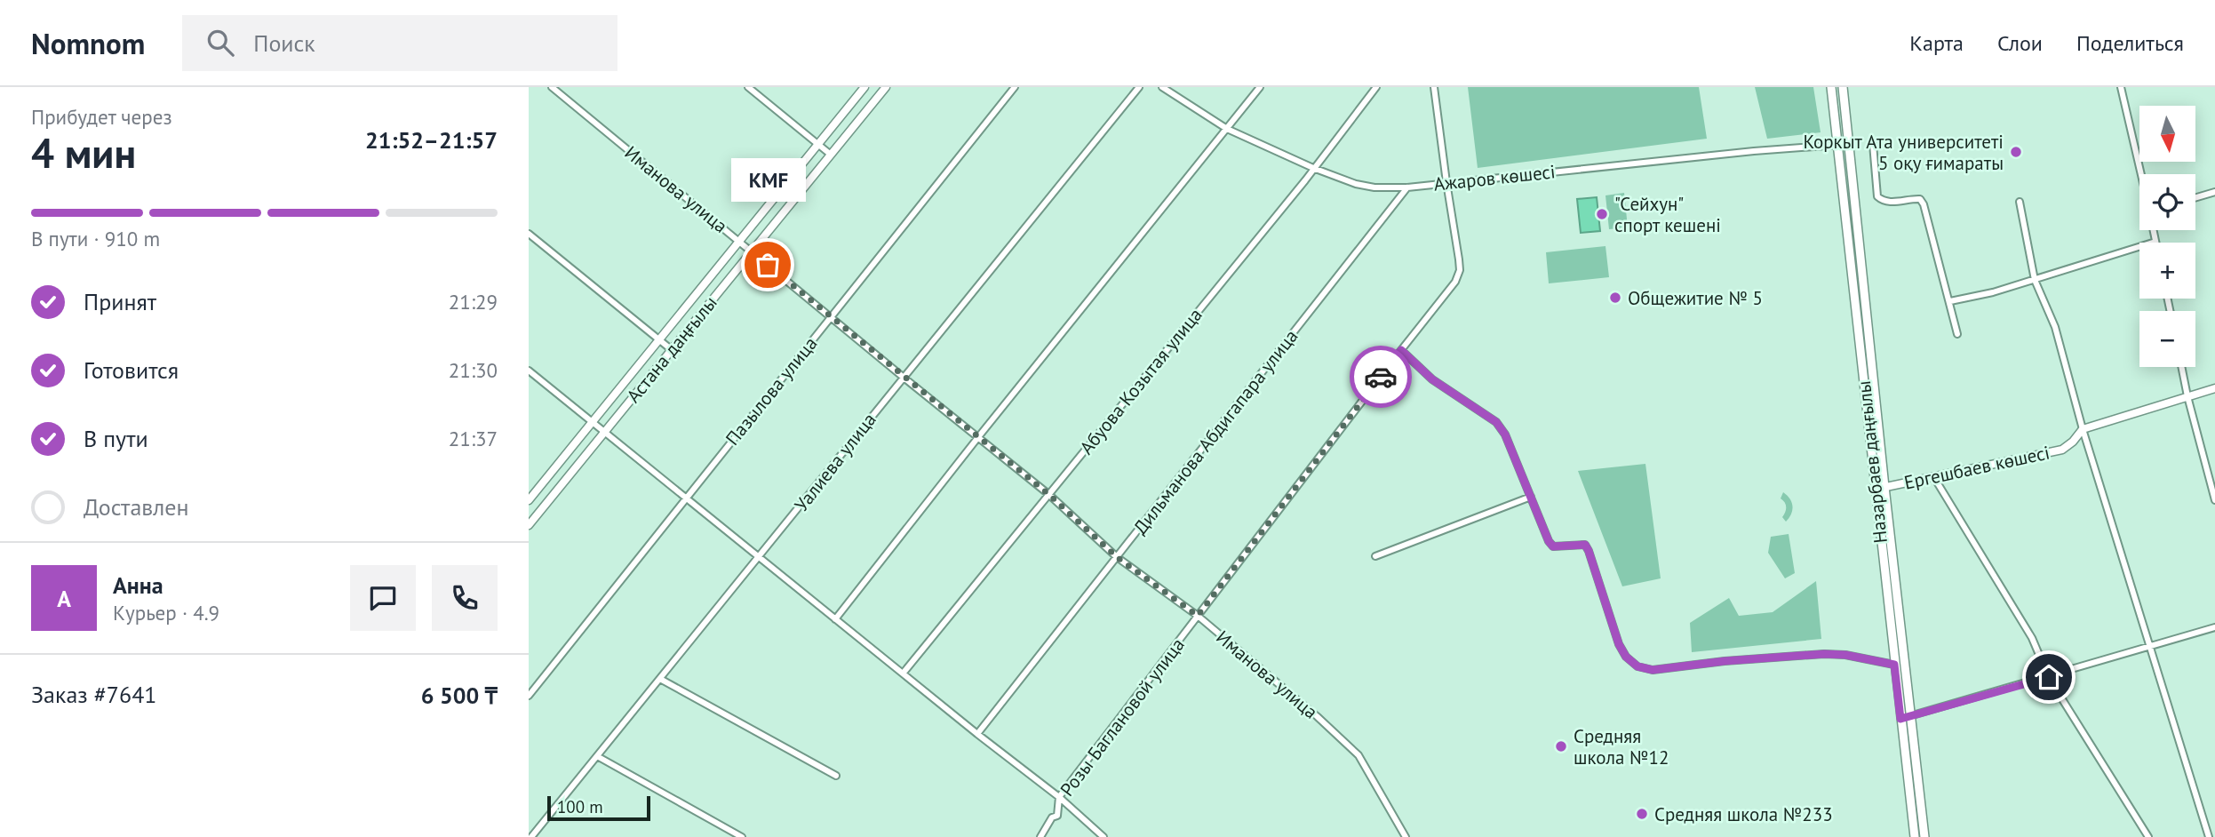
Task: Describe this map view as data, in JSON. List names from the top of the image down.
{
  "streets": {
    "main road": ["Назарбаев даңғылы"],
    "street": [
      "Ажаров көшесі",
      "Иманова улица",
      "Астана даңғылы",
      "Абуова Козытая улица",
      "Пазылова улица",
      "Дильманова Абдигапара улица",
      "Уалиева улица",
      "Ергешбаев көшесі",
      "Розы Баглановой улица"
    ]
  },
  "crossings": [
    ["Ажаров көшесі", "Абуова Козытая улица"],
    ["Ажаров көшесі", "Дильманова Абдигапара улица"],
    ["Ажаров көшесі", "Назарбаев даңғылы"],
    ["Ажаров көшесі", "Розы Баглановой улица"],
    ["Иманова улица", "Астана даңғылы"],
    ["Иманова улица", "Абуова Козытая улица"],
    ["Иманова улица", "Пазылова улица"],
    ["Иманова улица", "Дильманова Абдигапара улица"],
    ["Иманова улица", "Уалиева улица"],
    ["Иманова улица", "Розы Баглановой улица"],
    ["Назарбаев даңғылы", "Ергешбаев көшесі"]
  ],
  "places": [
    "Коркыт Ата университеті 5 оқу ғимараты",
    "\"Сейхун\" спорт кешені",
    "KMF",
    "Общежитие № 5",
    "Средняя школа №12",
    "Средняя школа №233"
  ],
  "scale_bar": "100 m",
  "north": "bottom",
  "page": {
    "header": "Nomnom",
    "search": "Поиск",
    "nav": ["Карта", "Слои", "Поделиться"],
    "heading": ["4 мин", "Прибудет через", "21:52–21:57"],
    "panel": [
      "Анна",
      "Курьер · 4.9",
      "Заказ #7641",
      "6 500 ₸"
    ],
    "map_buttons": ["+", "−"],
    "bubble": "KMF",
    "bar": "В пути · 910 m",
    "list": [
      ["Принят", "21:29"],
      ["Готовится", "21:30"],
      ["В пути", "21:37"],
      "Доставлен"
    ],
    "round": "А",
    "scale": "100 m"
  }
}
